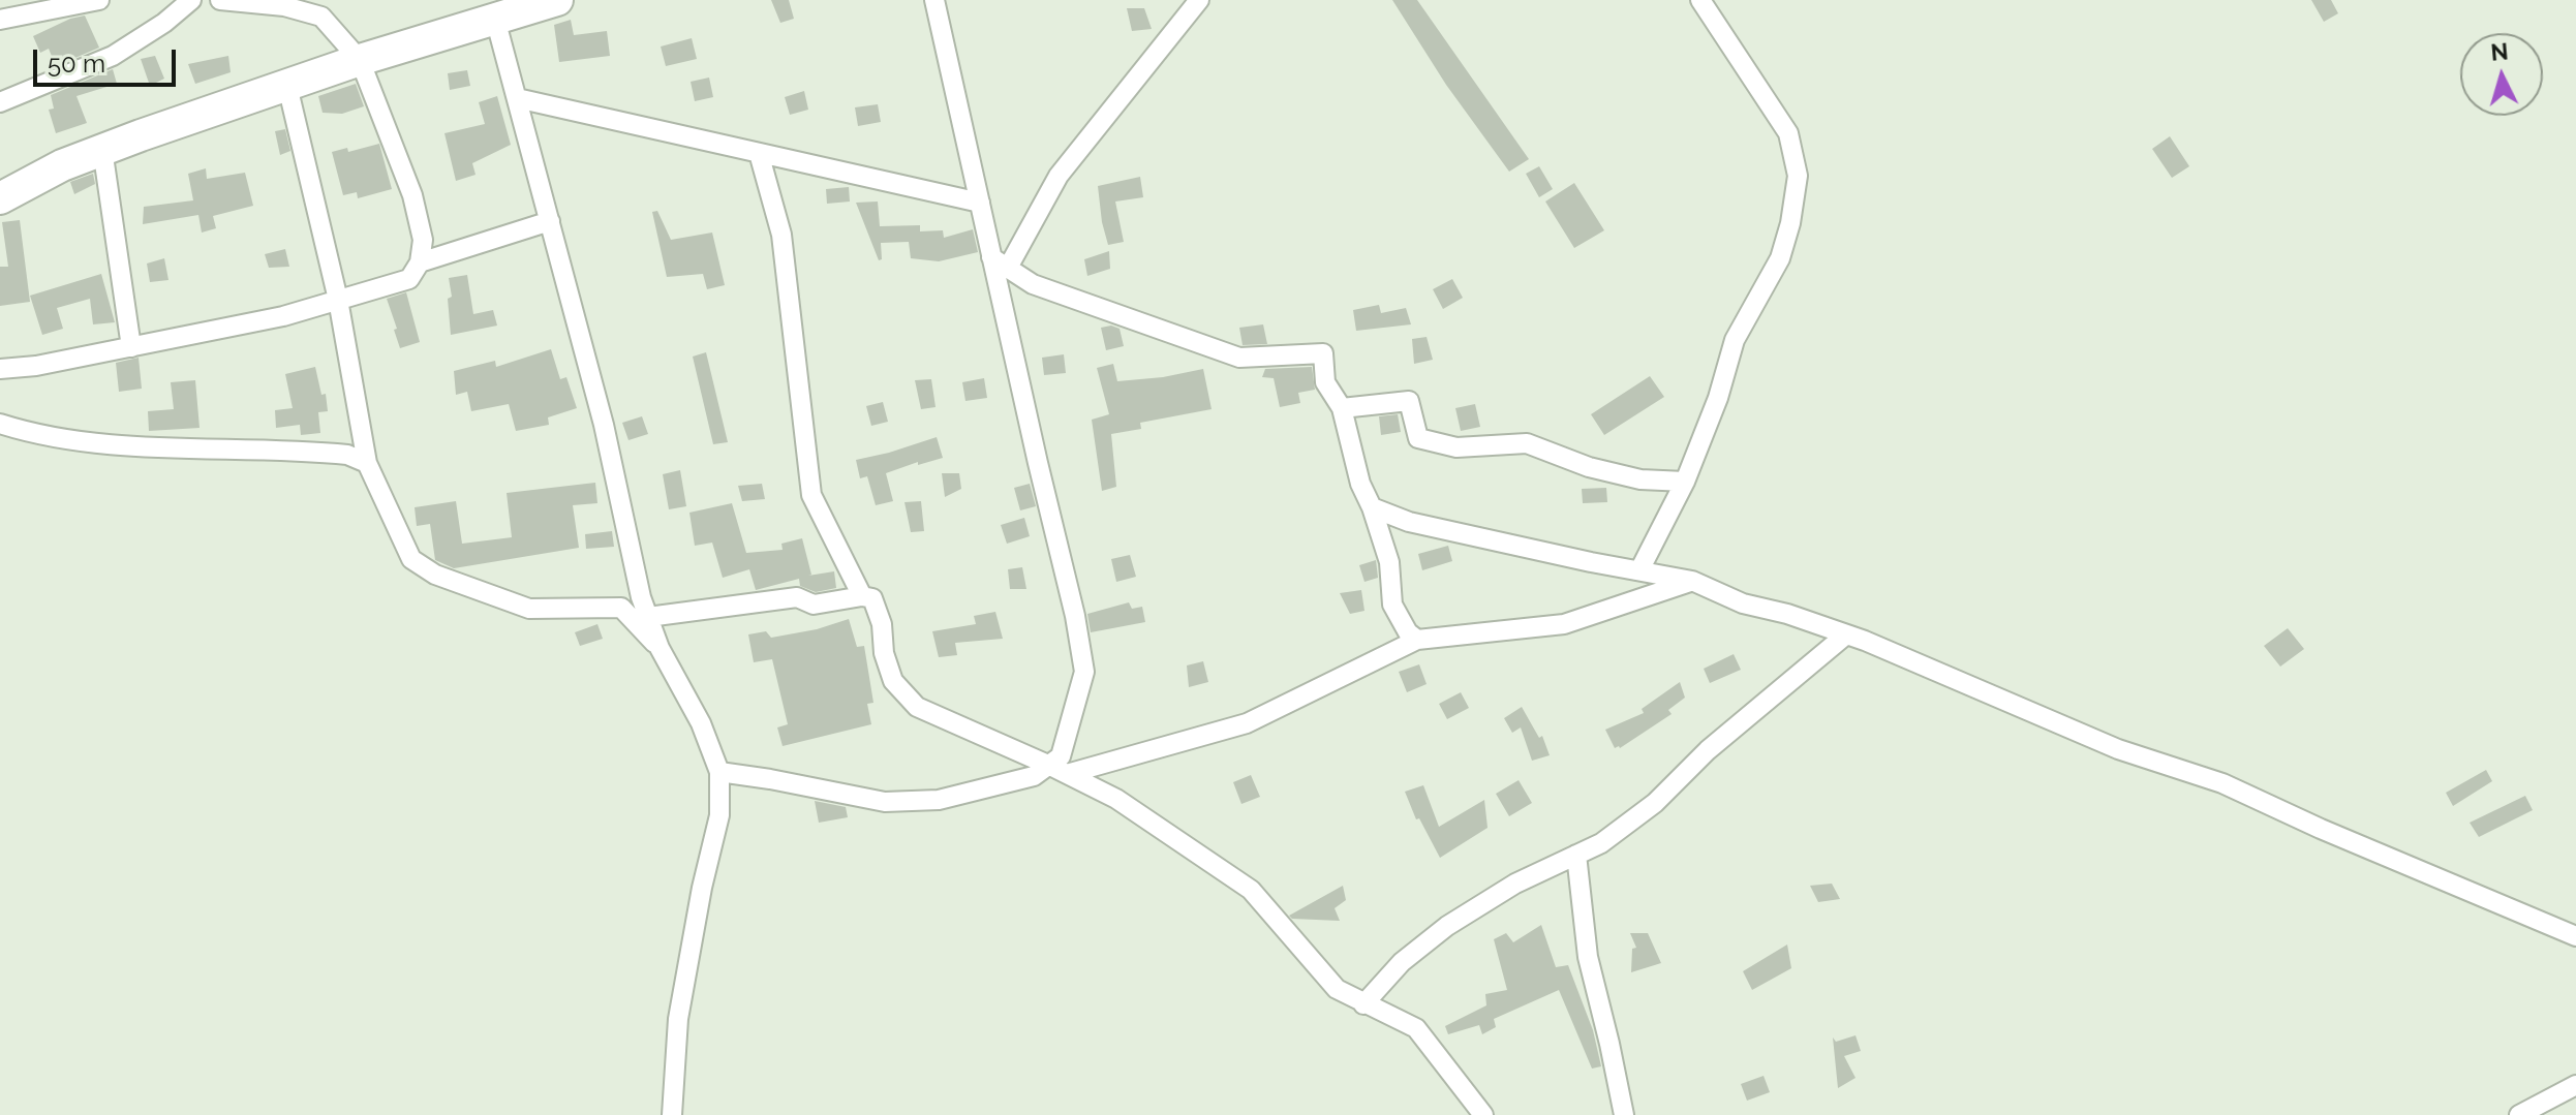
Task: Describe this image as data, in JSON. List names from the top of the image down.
{
  "scale_bar": "50 m",
  "north": "top"
}
